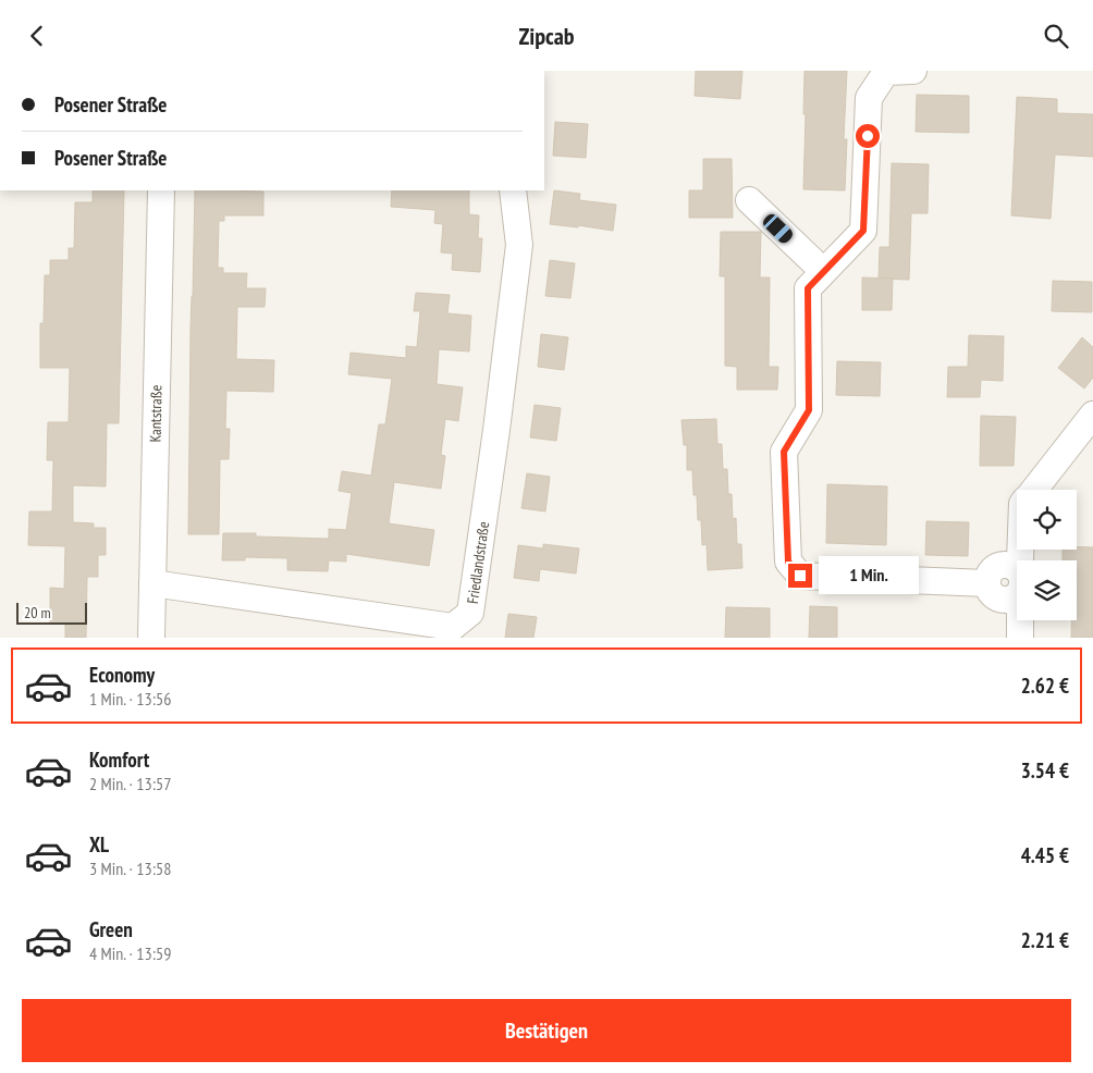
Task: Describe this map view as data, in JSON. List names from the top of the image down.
{
  "streets": {
    "street": ["Kantstraße", "Friedlandstraße"]
  },
  "crossings": [
    ["Kantstraße", "Friedlandstraße"]
  ],
  "scale_bar": "20 m",
  "page": {
    "header": "Zipcab",
    "banner": ["Posener Straße", "Posener Straße"],
    "bubble": "1 Min.",
    "scale": "20 m",
    "list": [
      {
        "name": "Economy",
        "note": "1 Min. · 13:56",
        "value": "2.62 €"
      },
      {
        "name": "Komfort",
        "note": "2 Min. · 13:57",
        "value": "3.54 €"
      },
      {
        "name": "XL",
        "note": "3 Min. · 13:58",
        "value": "4.45 €"
      },
      {
        "name": "Green",
        "note": "4 Min. · 13:59",
        "value": "2.21 €"
      }
    ],
    "buttons": "Bestätigen"
  }
}
